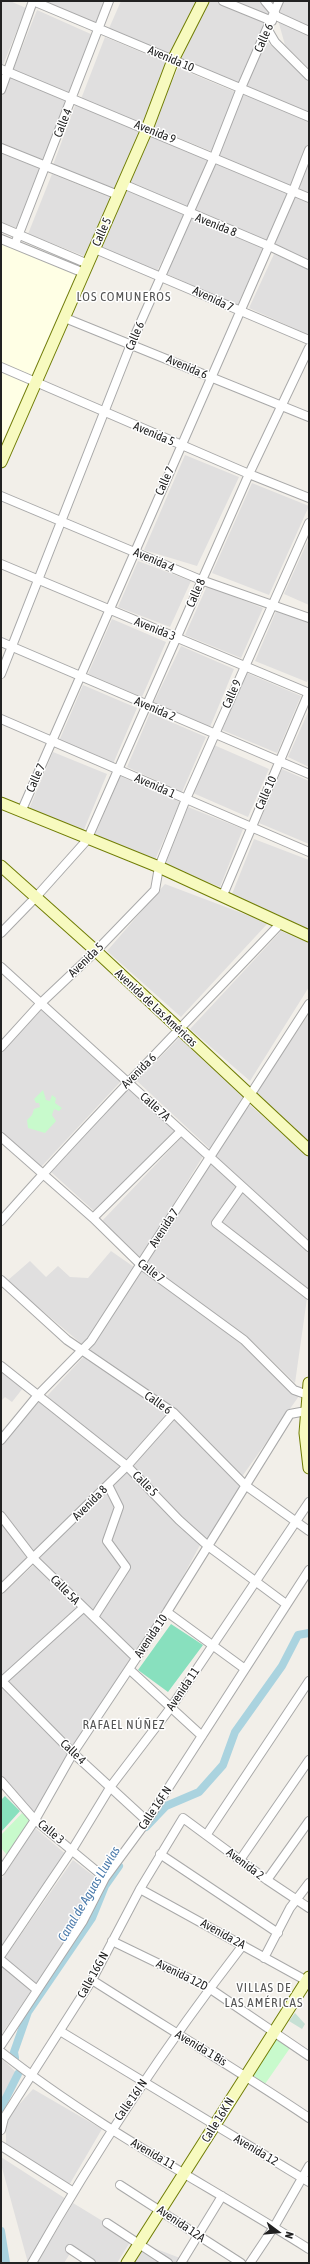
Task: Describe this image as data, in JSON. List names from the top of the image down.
{
  "streets": {
    "main road": ["Calle 5", "Avenida de Las Américas", "Calle 16K N"],
    "street": [
      "Calle 6",
      "Avenida 10",
      "Calle 4",
      "Avenida 9",
      "Avenida 8",
      "Avenida 7",
      "Avenida 6",
      "Avenida 5",
      "Calle 7",
      "Avenida 4",
      "Calle 8",
      "Avenida 3",
      "Calle 9",
      "Avenida 2",
      "Avenida 1",
      "Calle 10",
      "Calle 7A",
      "Calle 5A",
      "Avenida 11",
      "Calle 16F N",
      "Calle 3",
      "Avenida 2A",
      "Calle 16G N",
      "Avenida 12D",
      "Avenida 1 Bis",
      "Calle 16I N",
      "Avenida 12",
      "Avenida 12A"
    ]
  },
  "crossings": [
    ["Calle 6", "Avenida 10"],
    ["Calle 6", "Avenida 9"],
    ["Calle 6", "Avenida 8"],
    ["Calle 6", "Avenida 7"],
    ["Calle 6", "Avenida 6"],
    ["Calle 6", "Avenida 5"],
    ["Calle 6", "Avenida 4"],
    ["Calle 6", "Avenida 3"],
    ["Calle 6", "Avenida 2"],
    ["Calle 6", "Avenida 11"],
    ["Avenida 10", "Calle 4"],
    ["Avenida 10", "Calle 5"],
    ["Avenida 10", "Calle 5A"],
    ["Avenida 10", "Calle 3"],
    ["Calle 4", "Avenida 9"],
    ["Calle 4", "Avenida 11"],
    ["Calle 4", "Calle 16F N"],
    ["Avenida 9", "Calle 5"],
    ["Avenida 9", "Calle 7"],
    ["Avenida 8", "Calle 5"],
    ["Avenida 8", "Calle 7"],
    ["Avenida 8", "Calle 5A"],
    ["Calle 5", "Avenida 7"],
    ["Calle 5", "Avenida 6"],
    ["Calle 5", "Avenida 5"],
    ["Calle 5", "Avenida 11"],
    ["Calle 5", "Calle 16F N"],
    ["Avenida 7", "Calle 7"],
    ["Avenida 7", "Avenida de Las Américas"],
    ["Avenida 7", "Calle 7A"],
    ["Avenida 6", "Calle 7"],
    ["Avenida 6", "Calle 8"],
    ["Avenida 6", "Avenida de Las Américas"],
    ["Avenida 6", "Calle 7A"],
    ["Avenida 5", "Calle 7"],
    ["Avenida 5", "Calle 8"],
    ["Avenida 5", "Calle 9"],
    ["Avenida 5", "Avenida de Las Américas"],
    ["Avenida 5", "Calle 7A"],
    ["Calle 7", "Avenida 4"],
    ["Calle 7", "Avenida 3"],
    ["Calle 7", "Avenida 2"],
    ["Calle 7", "Avenida 1"],
    ["Avenida 4", "Calle 8"],
    ["Avenida 4", "Calle 9"],
    ["Calle 8", "Avenida 3"],
    ["Calle 8", "Avenida 2"],
    ["Calle 8", "Avenida 1"],
    ["Avenida 3", "Calle 9"],
    ["Avenida 3", "Calle 10"],
    ["Calle 9", "Avenida 2"],
    ["Calle 9", "Avenida 1"],
    ["Avenida 2", "Calle 10"],
    ["Avenida 2", "Calle 16G N"],
    ["Avenida 1", "Calle 10"],
    ["Avenida 11", "Calle 3"],
    ["Avenida 11", "Calle 16G N"],
    ["Avenida 11", "Calle 16I N"],
    ["Avenida 11", "Calle 16K N"],
    ["Calle 16F N", "Calle 3"],
    ["Avenida 2A", "Calle 16G N"],
    ["Avenida 2A", "Calle 16I N"],
    ["Avenida 2A", "Calle 16K N"],
    ["Calle 16G N", "Avenida 12D"],
    ["Calle 16G N", "Avenida 1 Bis"],
    ["Calle 16G N", "Avenida 12"],
    ["Avenida 12D", "Calle 16I N"],
    ["Avenida 12D", "Calle 16K N"],
    ["Avenida 1 Bis", "Calle 16I N"],
    ["Avenida 1 Bis", "Calle 16K N"],
    ["Calle 16I N", "Avenida 12"],
    ["Calle 16K N", "Avenida 12"],
    ["Calle 16K N", "Avenida 12A"]
  ],
  "districts": ["LOS COMUNEROS", "RAFAEL NÚÑEZ", "VILLAS DE LAS AMÉRICAS"],
  "water": ["Canal de Aguas Lluvias"],
  "north": "right"
}
